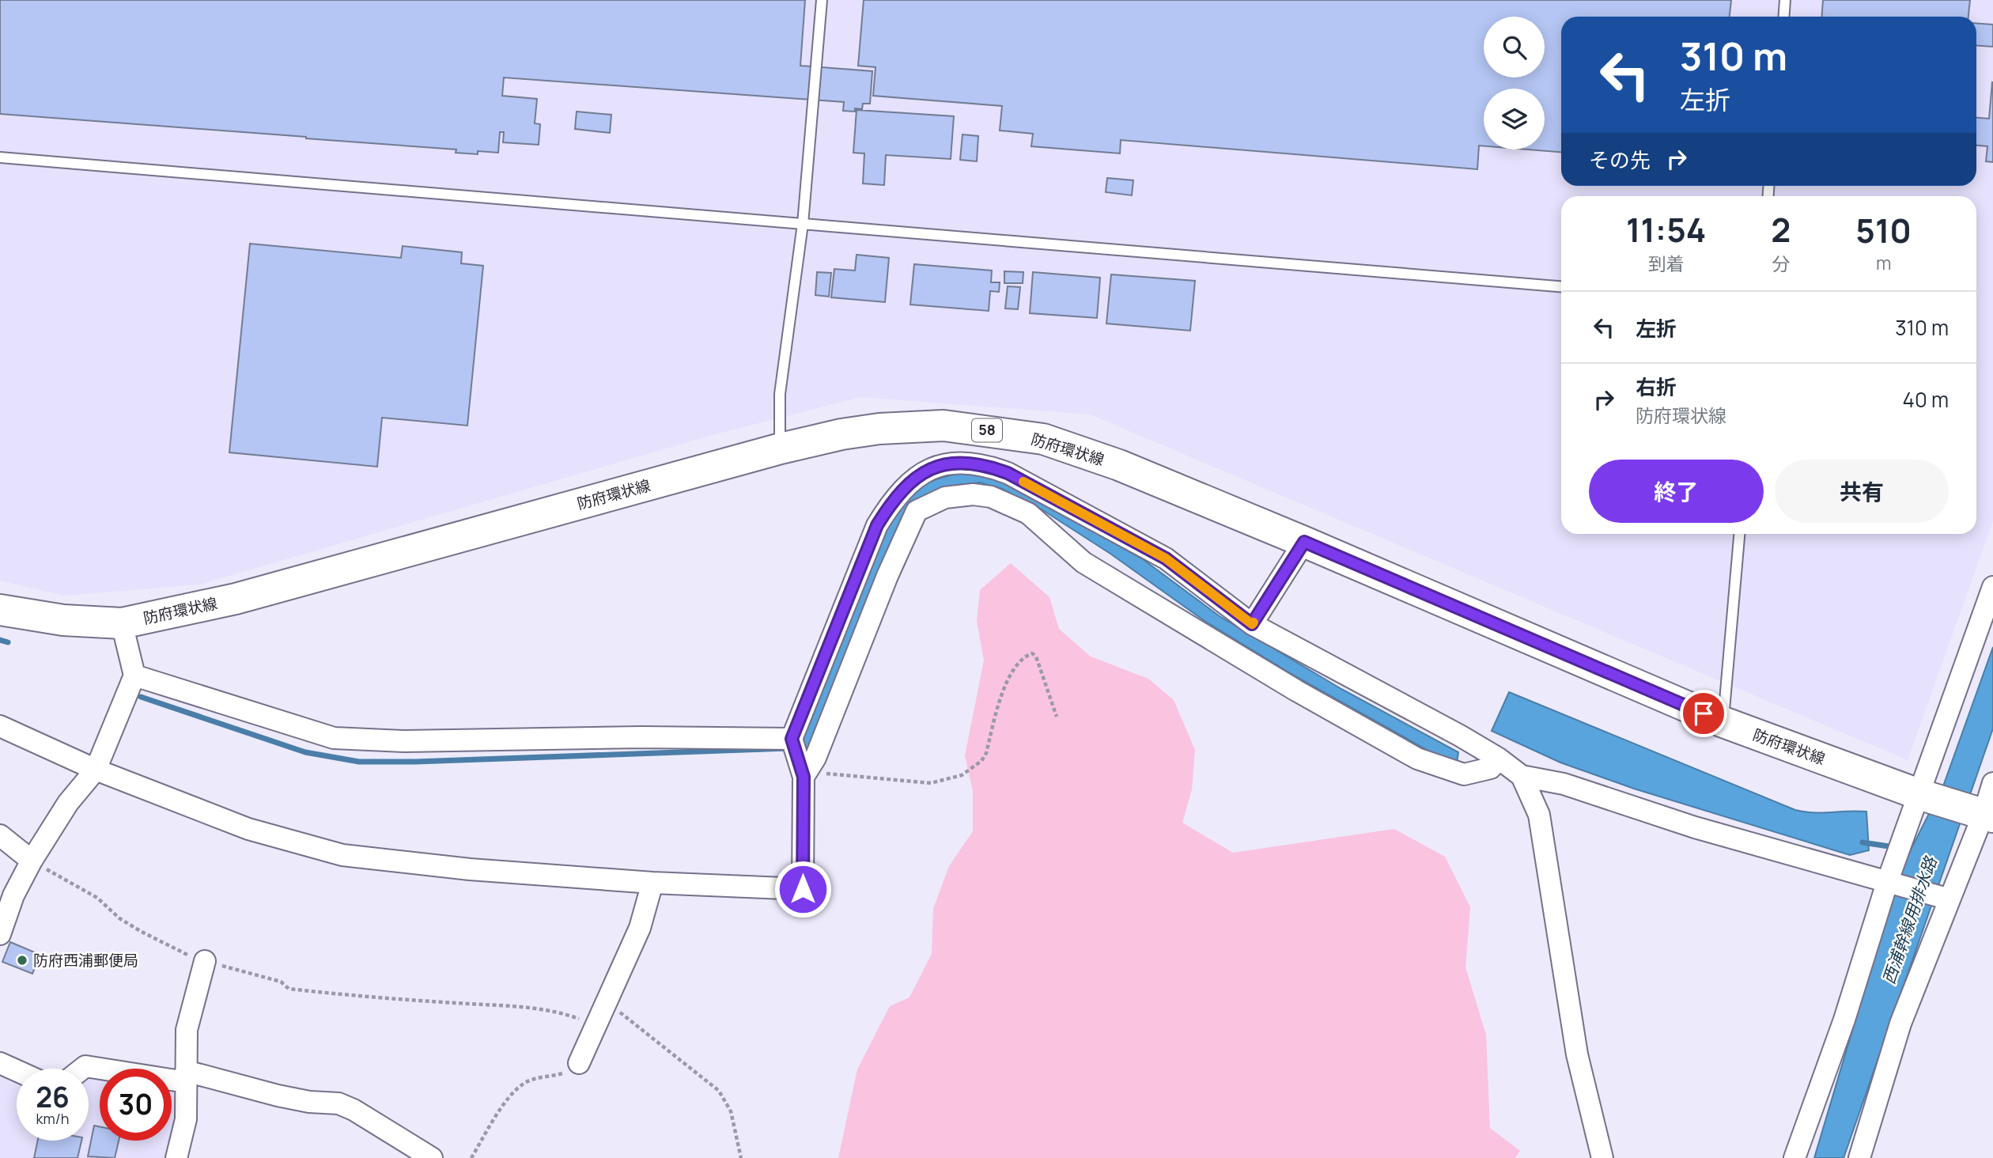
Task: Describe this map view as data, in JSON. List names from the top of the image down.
{
  "streets": {
    "main road": ["58", "防府環状線"]
  },
  "water": ["西浦幹線用排水路"],
  "places": ["防府西浦郵便局"],
  "page": {
    "turn": ["310 m", "左折"],
    "then": "その先",
    "eta": [
      "11:54",
      "到着",
      "2",
      "分",
      "510",
      "m"
    ],
    "list": [
      {
        "name": "左折",
        "value": "310 m"
      },
      {
        "name": "右折",
        "note": "防府環状線",
        "value": "40 m"
      }
    ],
    "buttons": ["終了", "共有"],
    "speed": "26 km/h",
    "limit": "30"
  }
}
